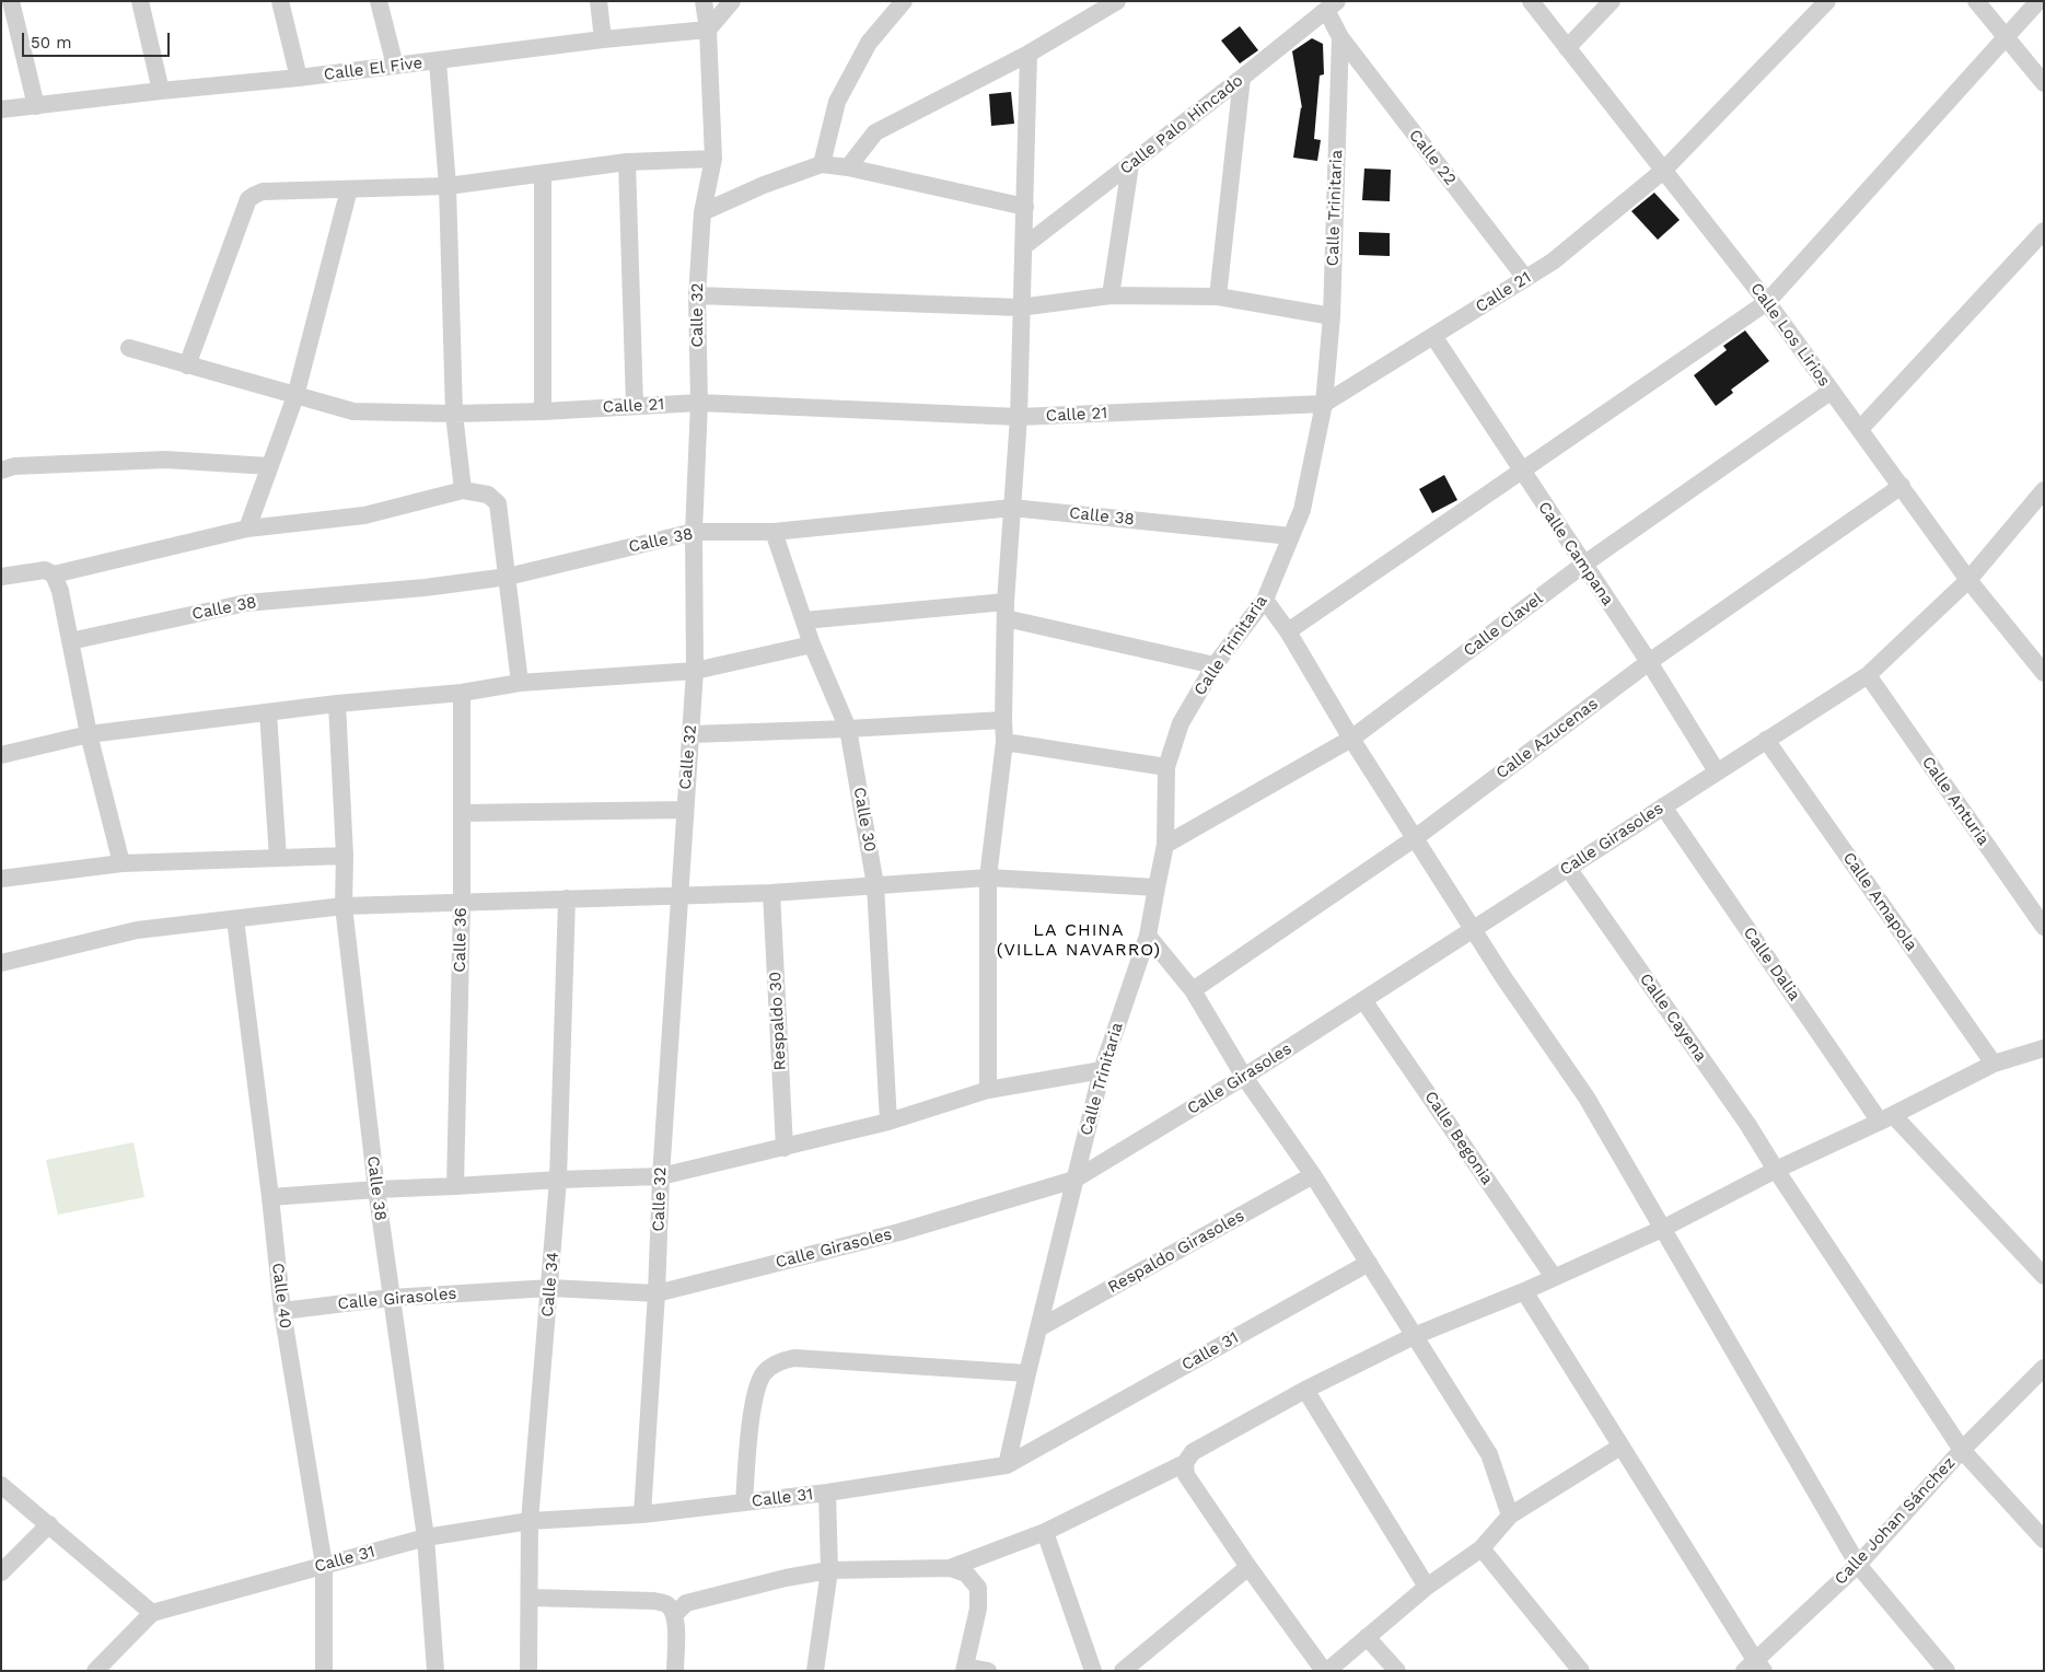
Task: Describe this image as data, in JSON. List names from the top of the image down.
{
  "streets": {
    "street": [
      "Calle El Five",
      "Calle Palo Hincado",
      "Calle 22",
      "Calle Trinitaria",
      "Calle 21",
      "Calle 32",
      "Calle Los Lirios",
      "Calle 38",
      "Calle Campana",
      "Calle Clavel",
      "Calle Azucenas",
      "Calle Anturia",
      "Calle 30",
      "Calle Girasoles",
      "Calle Amapola",
      "Calle 36",
      "Calle Dalia",
      "Calle Cayena",
      "Respaldo 30",
      "Calle Begonia",
      "Respaldo Girasoles",
      "Calle 34",
      "Calle 40",
      "Calle 31",
      "Calle Johan Sánchez"
    ]
  },
  "crossings": [
    ["Calle El Five", "Calle 32"],
    ["Calle Palo Hincado", "Calle Trinitaria"],
    ["Calle 22", "Calle Trinitaria"],
    ["Calle 22", "Calle 21"],
    ["Calle Trinitaria", "Calle 21"],
    ["Calle Trinitaria", "Calle 38"],
    ["Calle Trinitaria", "Calle Clavel"],
    ["Calle Trinitaria", "Calle Girasoles"],
    ["Calle Trinitaria", "Respaldo Girasoles"],
    ["Calle Trinitaria", "Calle 31"],
    ["Calle 21", "Calle 32"],
    ["Calle 21", "Calle Los Lirios"],
    ["Calle 21", "Calle Campana"],
    ["Calle 32", "Calle 38"],
    ["Calle 32", "Calle Girasoles"],
    ["Calle 32", "Calle 31"],
    ["Calle Los Lirios", "Calle Clavel"],
    ["Calle Los Lirios", "Calle Azucenas"],
    ["Calle Los Lirios", "Calle Girasoles"],
    ["Calle 38", "Calle 30"],
    ["Calle 38", "Calle Girasoles"],
    ["Calle 38", "Calle 31"],
    ["Calle Campana", "Calle Clavel"],
    ["Calle Campana", "Calle Azucenas"],
    ["Calle Campana", "Calle Girasoles"],
    ["Calle Anturia", "Calle Girasoles"],
    ["Calle Girasoles", "Calle Amapola"],
    ["Calle Girasoles", "Calle Dalia"],
    ["Calle Girasoles", "Calle Cayena"],
    ["Calle Girasoles", "Calle Begonia"],
    ["Calle Girasoles", "Calle 34"],
    ["Calle Girasoles", "Calle 40"],
    ["Calle Cayena", "Calle Johan Sánchez"],
    ["Calle 34", "Calle 31"],
    ["Calle 40", "Calle 31"]
  ],
  "districts": ["LA CHINA (VILLA NAVARRO)"],
  "scale_bar": "50 m"
}
